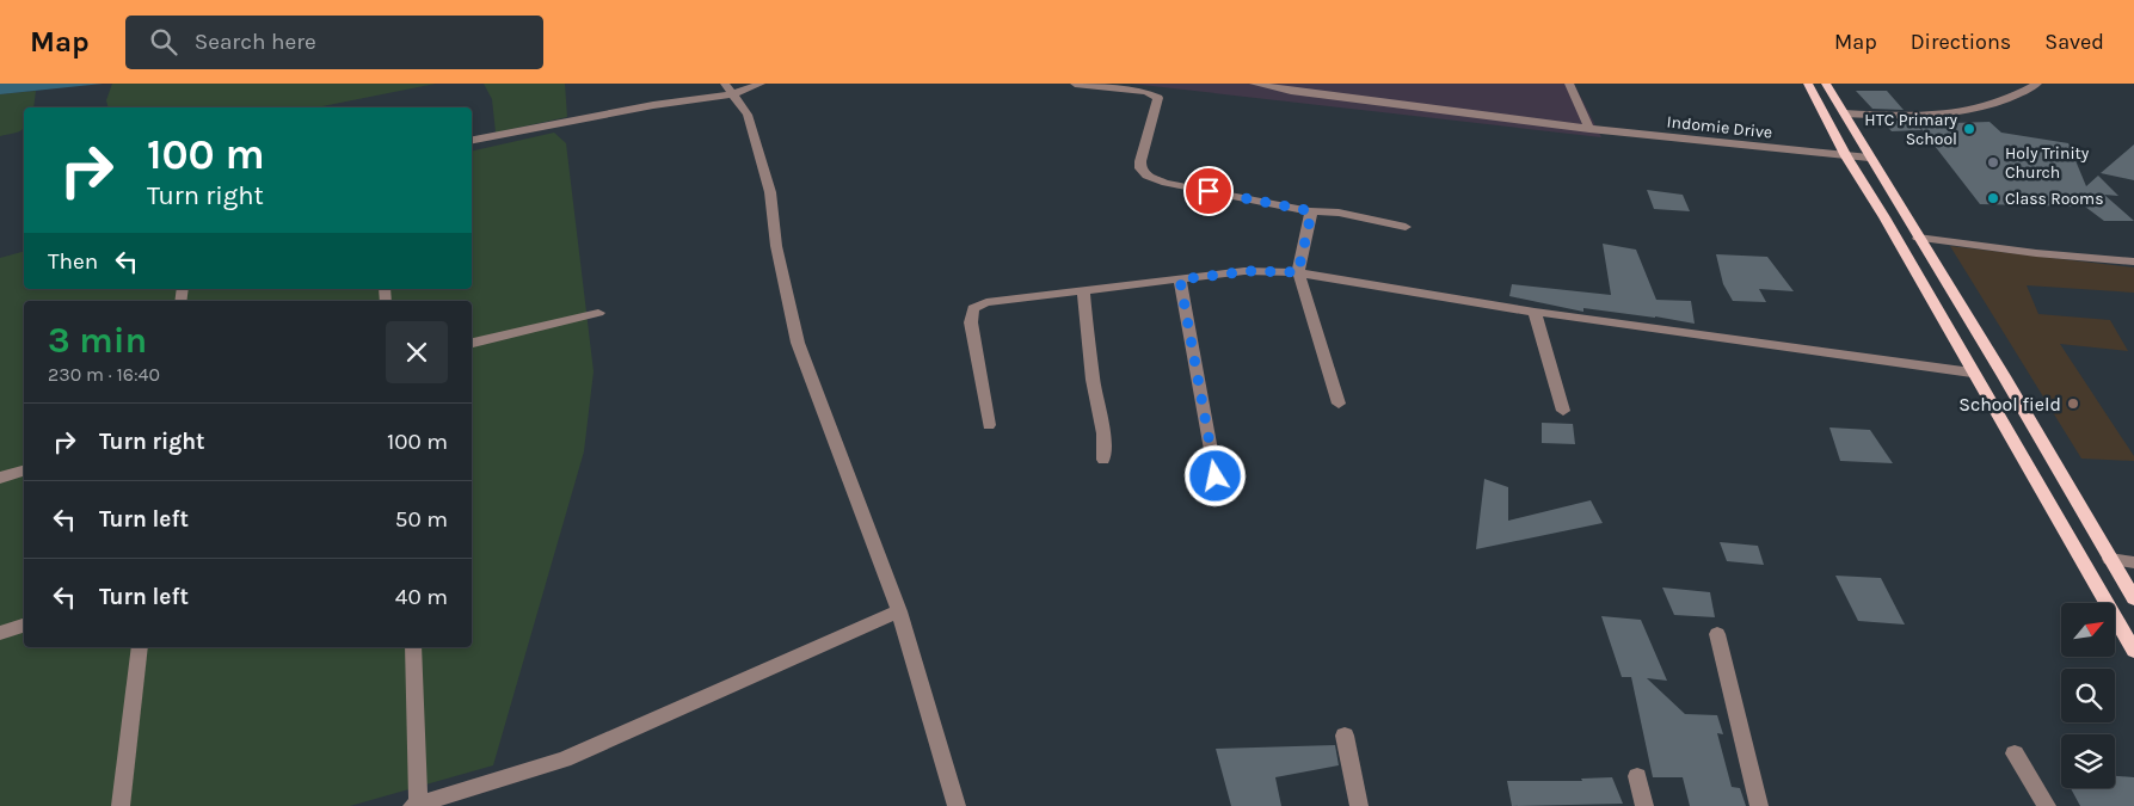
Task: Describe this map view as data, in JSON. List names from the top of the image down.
{
  "streets": {
    "street": ["Indomie Drive"]
  },
  "places": [
    "HTC Primary School",
    "Holy Trinity Church",
    "Class Rooms",
    "School field"
  ],
  "north": "top right",
  "page": {
    "header": "Map",
    "search": "Search here",
    "nav": ["Map", "Directions", "Saved"],
    "turn": ["100 m", "Turn right"],
    "then": "Then",
    "heading": ["3 min", "230 m · 16:40"],
    "list": [
      {
        "name": "Turn right",
        "value": "100 m"
      },
      {
        "name": "Turn left",
        "value": "50 m"
      },
      {
        "name": "Turn left",
        "value": "40 m"
      }
    ]
  }
}
